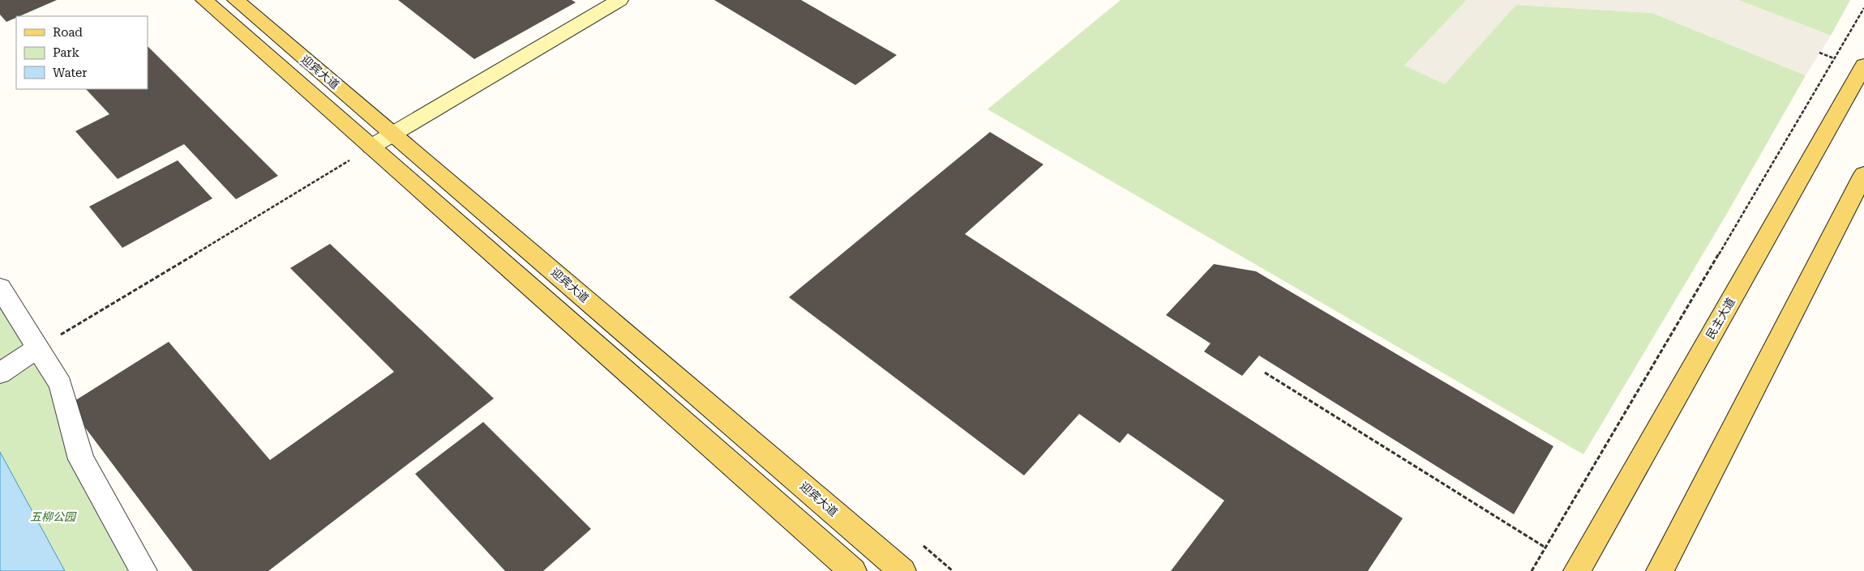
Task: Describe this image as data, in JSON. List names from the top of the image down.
{
  "streets": {
    "main road": ["迎宾大道", "民主大道"]
  },
  "parks": ["五柳公园"],
  "legend": ["Road", "Park", "Water"]
}
